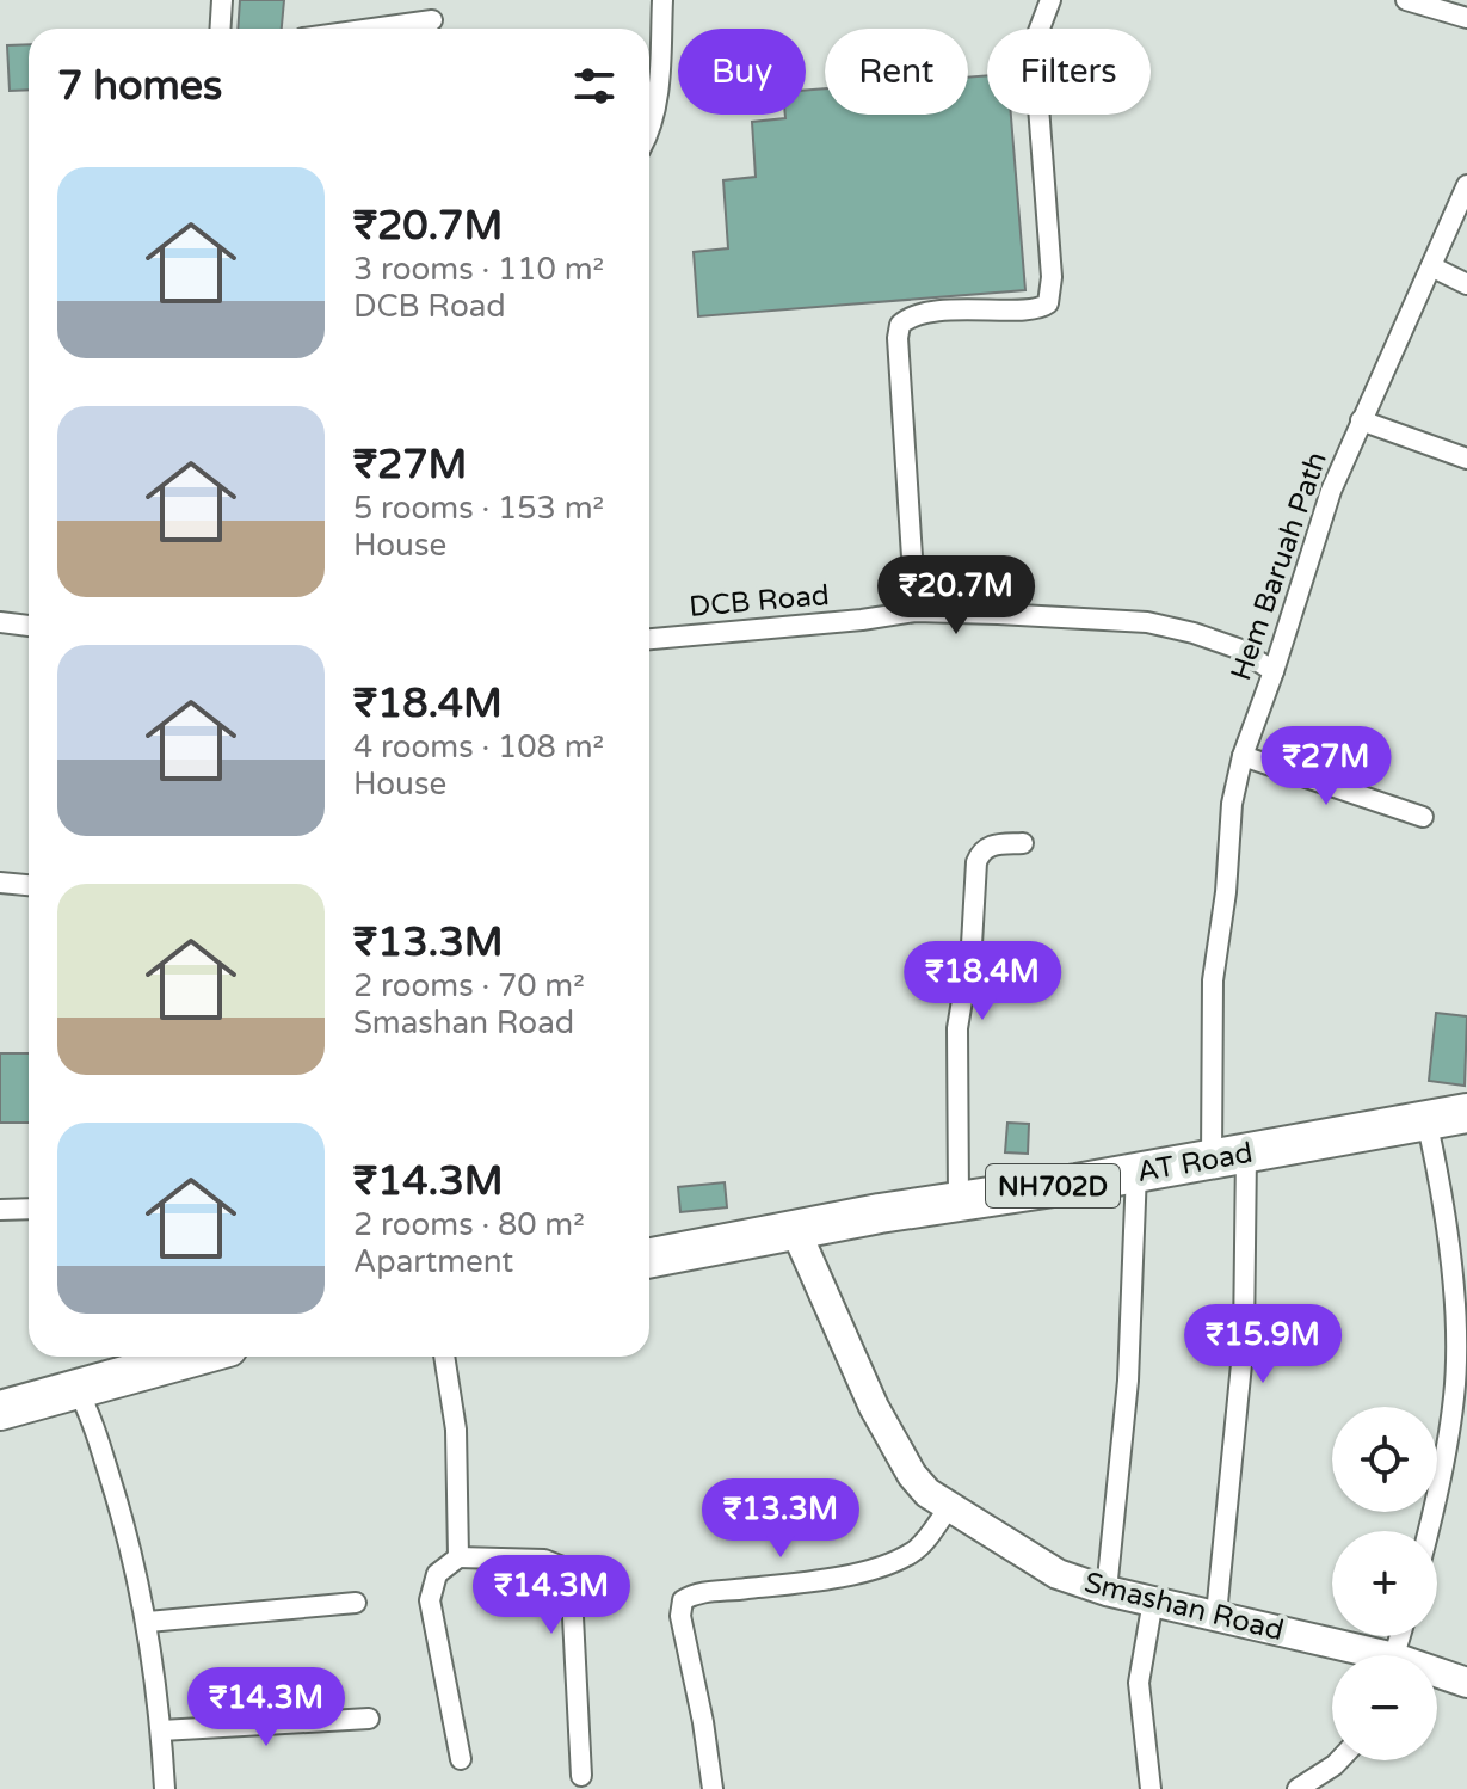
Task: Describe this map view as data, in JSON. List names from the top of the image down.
{
  "streets": {
    "highway": ["AT Road", "NH702D"],
    "street": ["Hem Baruah Path", "DCB Road", "Smashan Road"]
  },
  "crossings": [
    ["Hem Baruah Path", "DCB Road"],
    ["Hem Baruah Path", "AT Road"],
    ["Hem Baruah Path", "Smashan Road"],
    ["AT Road", "Smashan Road"]
  ],
  "page": {
    "chip": ["Buy", "Rent", "Filters"],
    "heading": "7 homes",
    "list": [
      {
        "name": "₹20.7M",
        "note": "3 rooms · 110 m² · DCB Road"
      },
      {
        "name": "₹27M",
        "note": "5 rooms · 153 m² · House"
      },
      {
        "name": "₹18.4M",
        "note": "4 rooms · 108 m² · House"
      },
      {
        "name": "₹13.3M",
        "note": "2 rooms · 70 m² · Smashan Road"
      },
      {
        "name": "₹14.3M",
        "note": "2 rooms · 80 m² · Apartment"
      }
    ],
    "price": [
      "₹20.7M",
      "₹27M",
      "₹18.4M",
      "₹15.9M",
      "₹13.3M",
      "₹14.3M",
      "₹14.3M"
    ],
    "map_buttons": ["+", "−"]
  }
}
